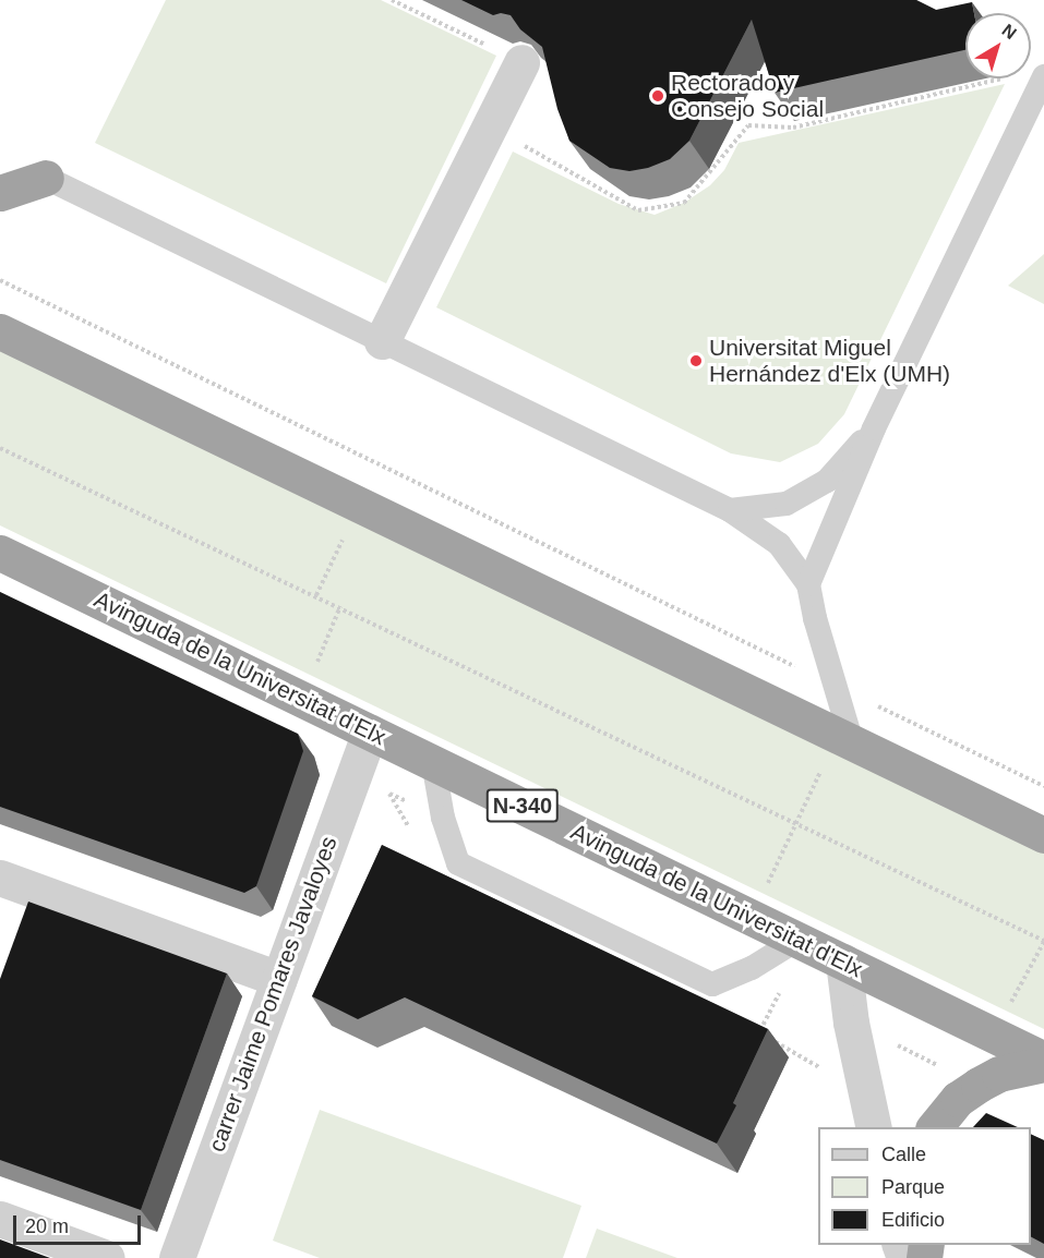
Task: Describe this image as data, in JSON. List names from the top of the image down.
{
  "streets": {
    "highway": ["Avinguda de la Universitat d'Elx", "N-340"],
    "street": ["carrer Jaime Pomares Javaloyes"]
  },
  "crossings": [
    ["Avinguda de la Universitat d'Elx", "carrer Jaime Pomares Javaloyes"]
  ],
  "places": ["Rectorado y Consejo Social", "Universitat Miguel Hernández d'Elx (UMH)"],
  "legend": ["Calle", "Parque", "Edificio"],
  "scale_bar": "20 m",
  "north": "top right"
}
